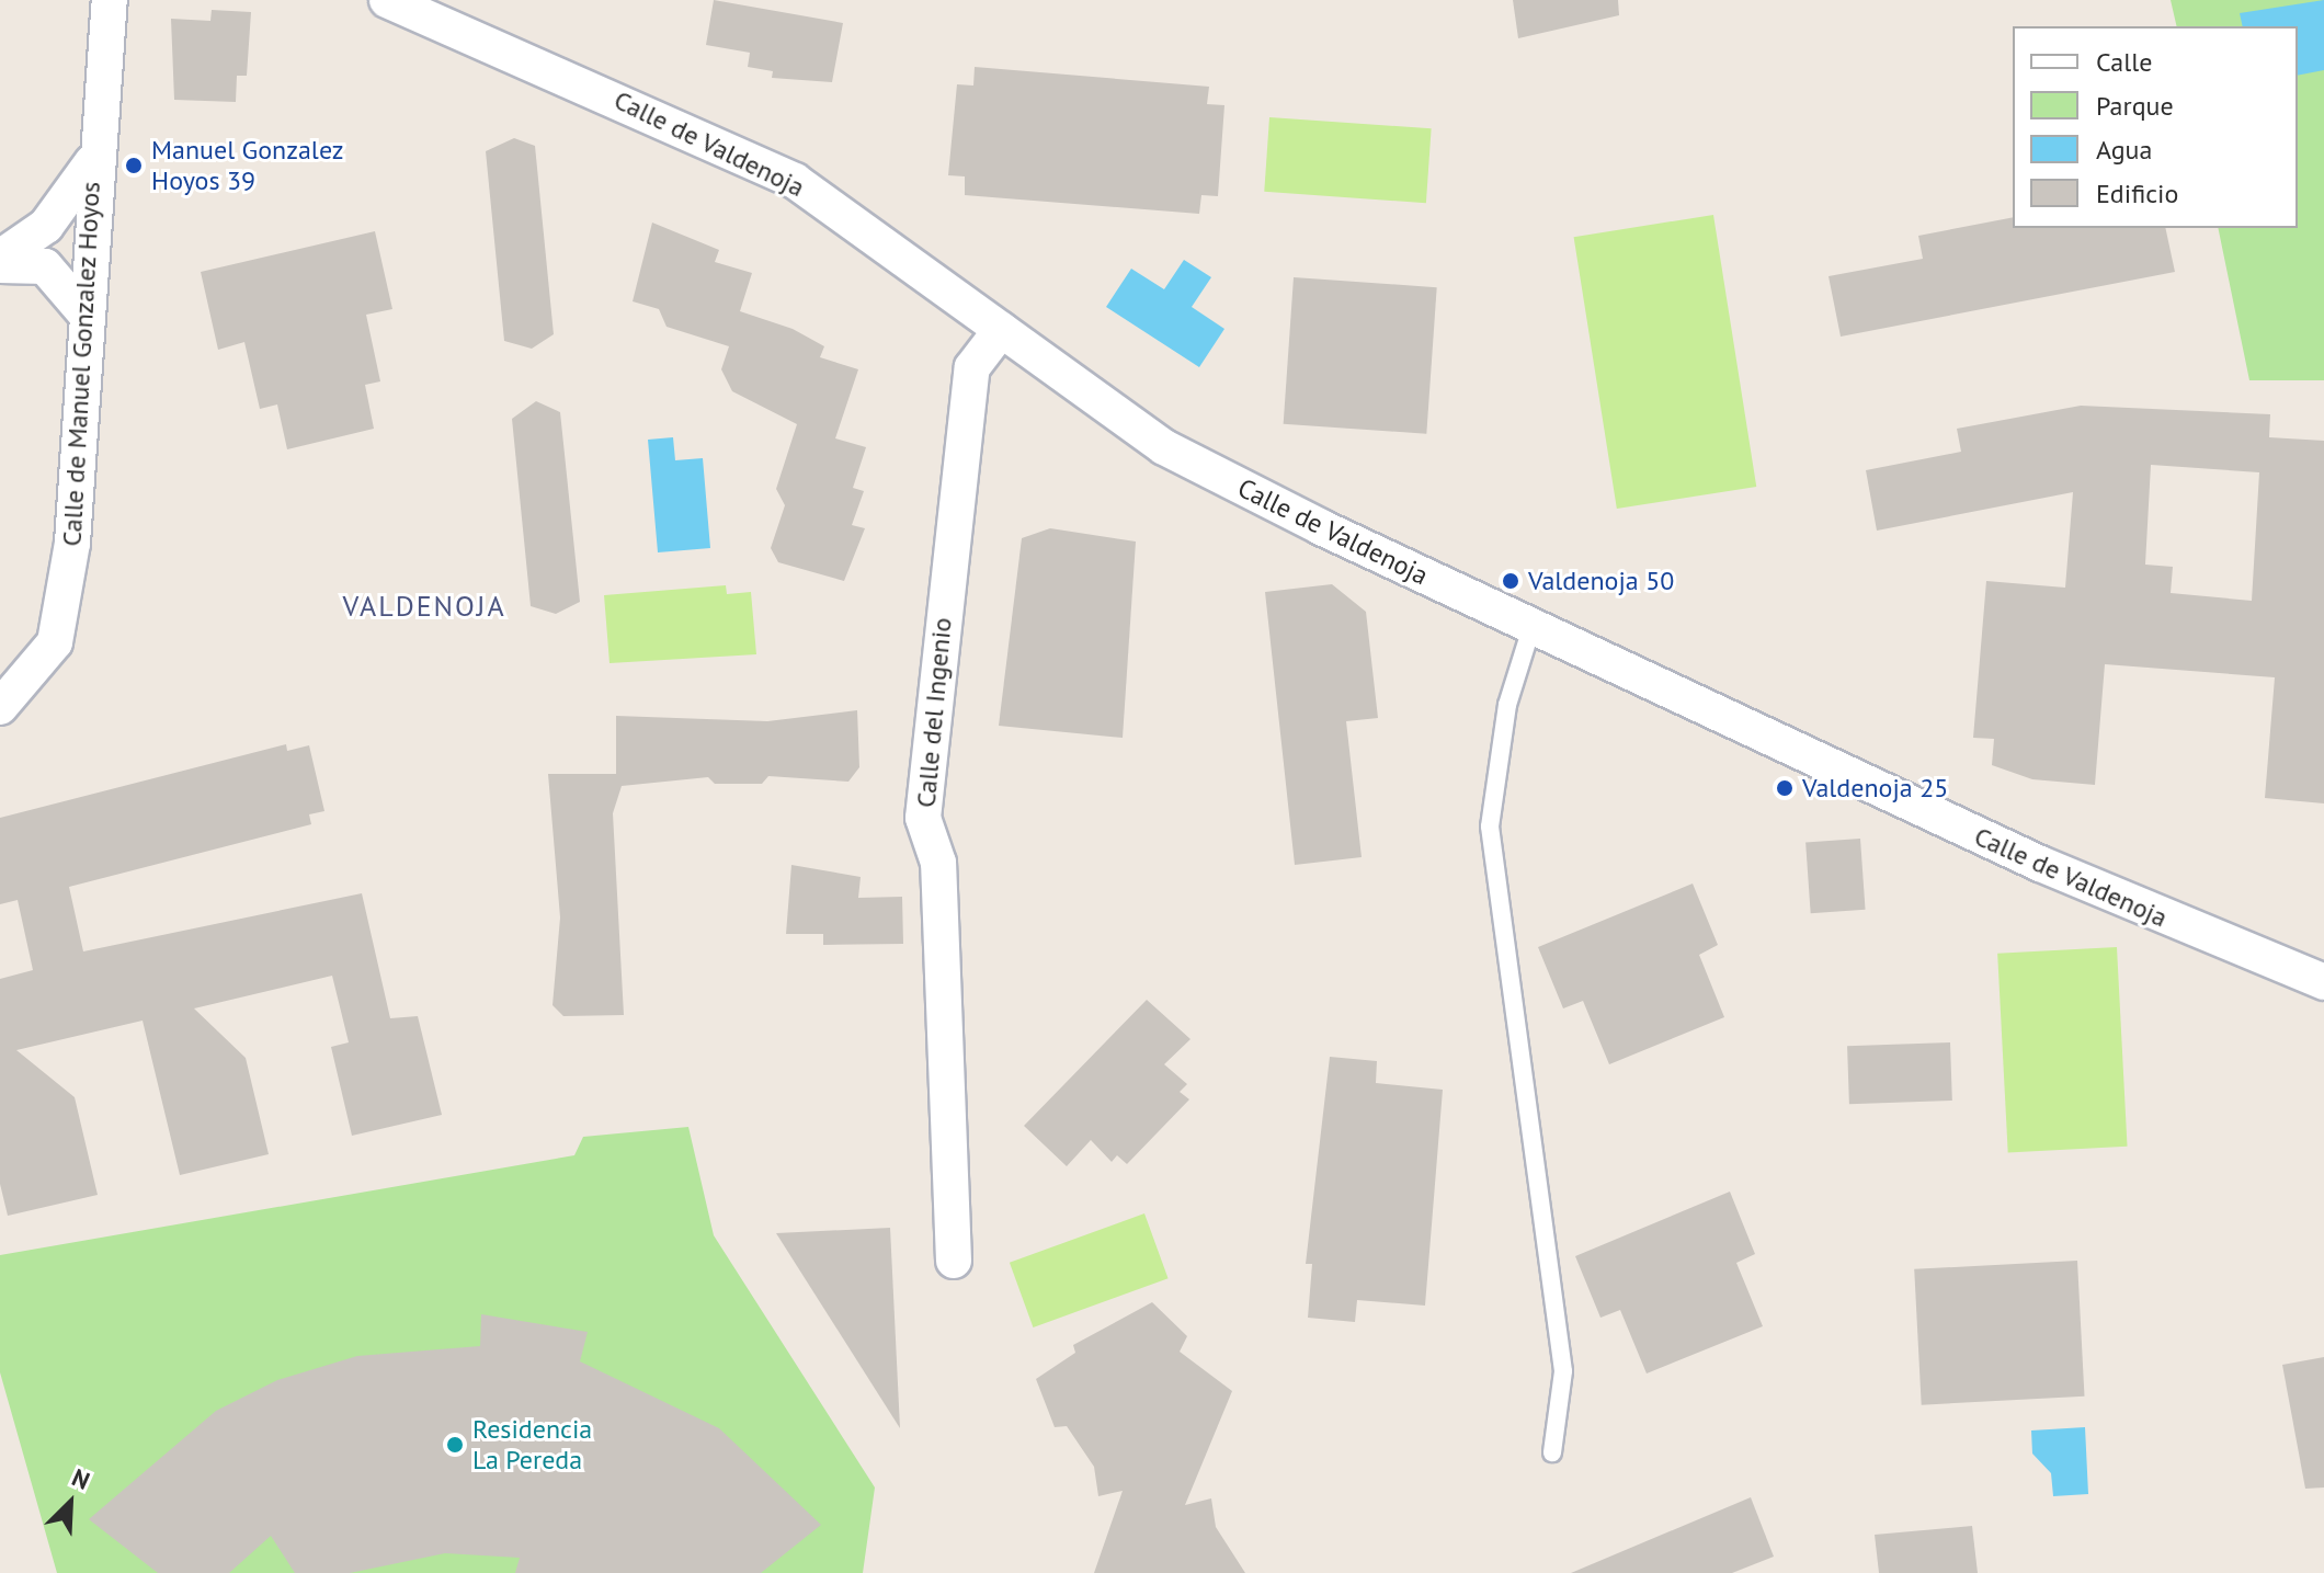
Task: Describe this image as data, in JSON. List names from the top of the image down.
{
  "streets": {
    "street": ["Calle de Valdenoja", "Calle de Manuel Gonzalez Hoyos", "Calle del Ingenio"]
  },
  "crossings": [
    ["Calle de Valdenoja", "Calle del Ingenio"]
  ],
  "districts": ["VALDENOJA"],
  "places": [
    "Manuel Gonzalez Hoyos 39",
    "Valdenoja 50",
    "Valdenoja 25",
    "Residencia La Pereda"
  ],
  "legend": [
    "Calle",
    "Parque",
    "Agua",
    "Edificio"
  ],
  "north": "top right"
}
